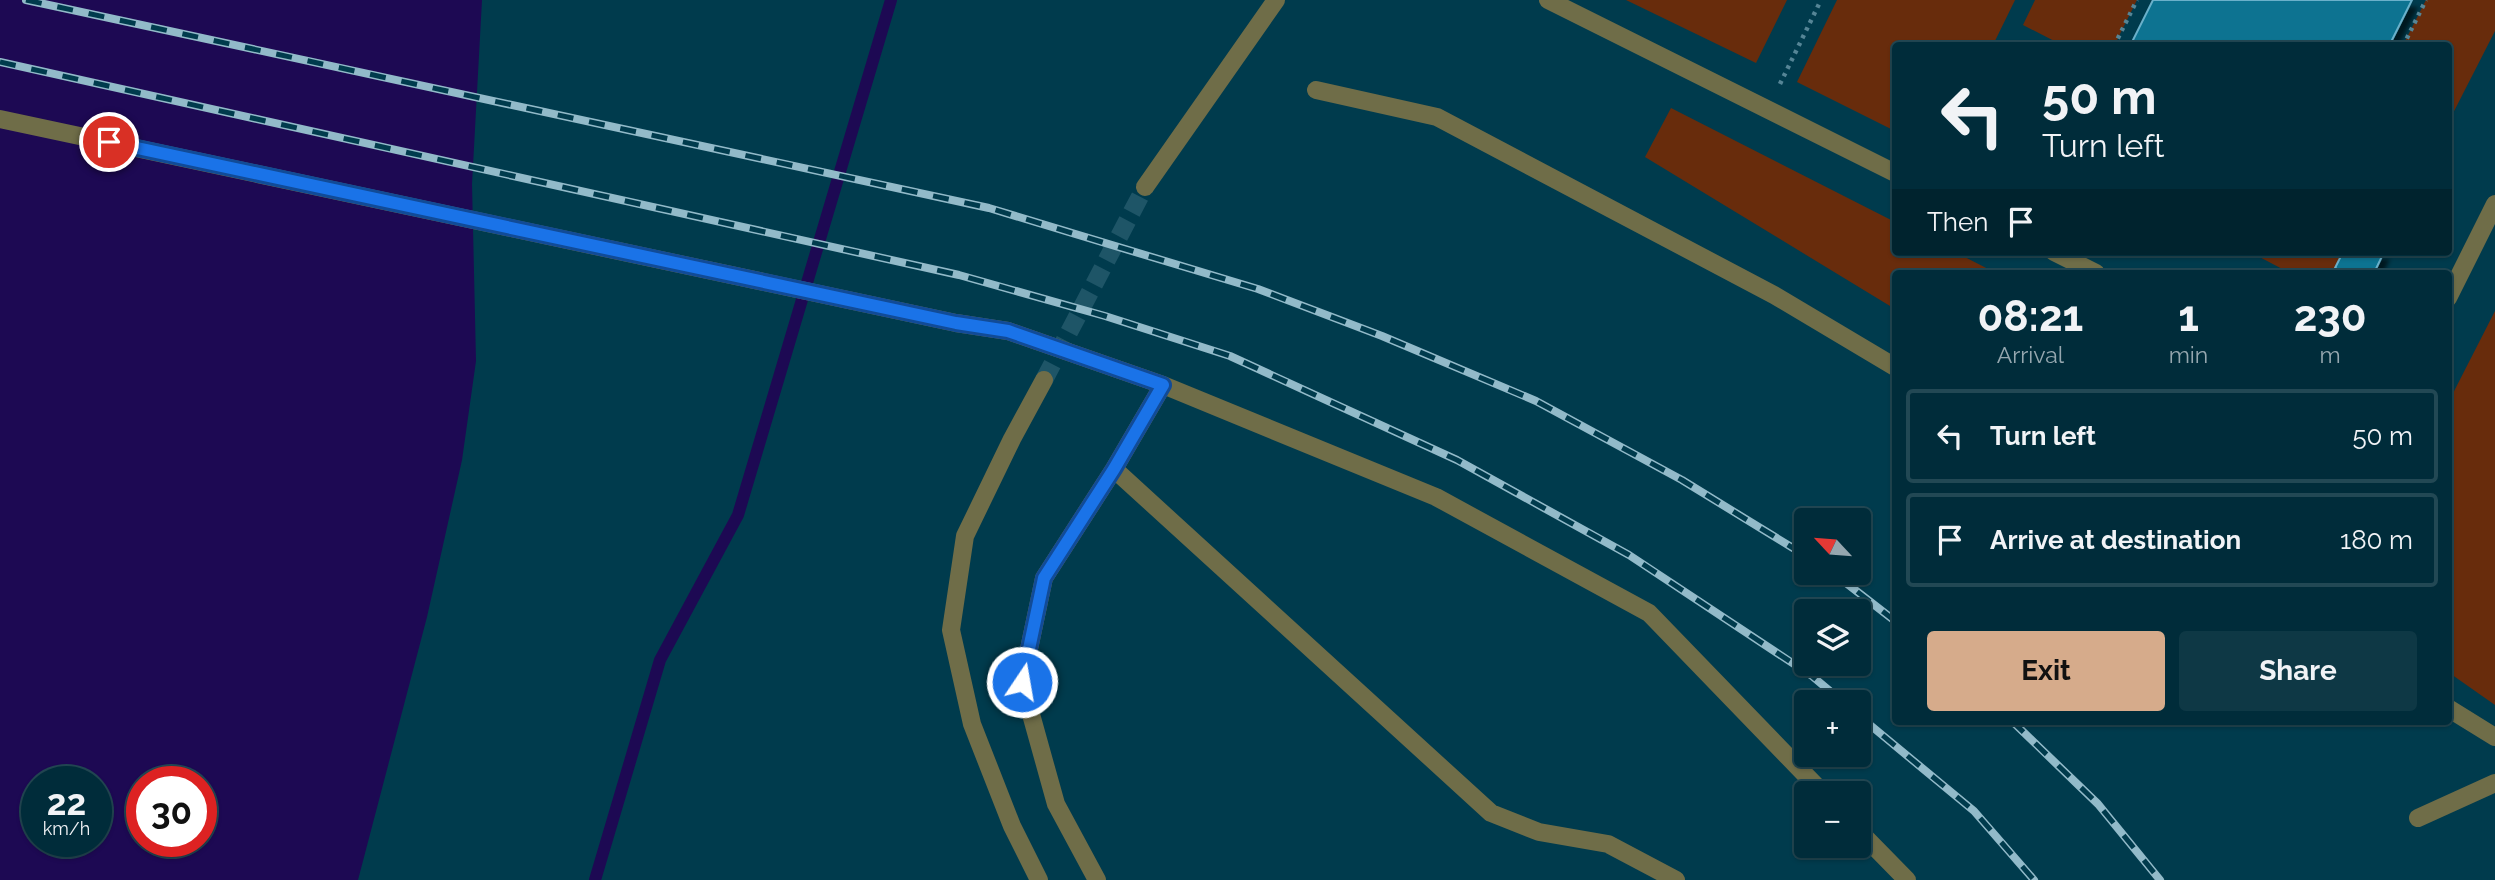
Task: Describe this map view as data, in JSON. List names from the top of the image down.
{
  "north": "top left",
  "page": {
    "turn": ["50 m", "Turn left"],
    "then": "Then",
    "eta": [
      "08:21",
      "Arrival",
      "1",
      "min",
      "230",
      "m"
    ],
    "list": [
      {
        "name": "Turn left",
        "value": "50 m"
      },
      {
        "name": "Arrive at destination",
        "value": "180 m"
      }
    ],
    "map_buttons": ["+", "−"],
    "buttons": ["Exit", "Share"],
    "speed": "22 km/h",
    "limit": "30"
  }
}
